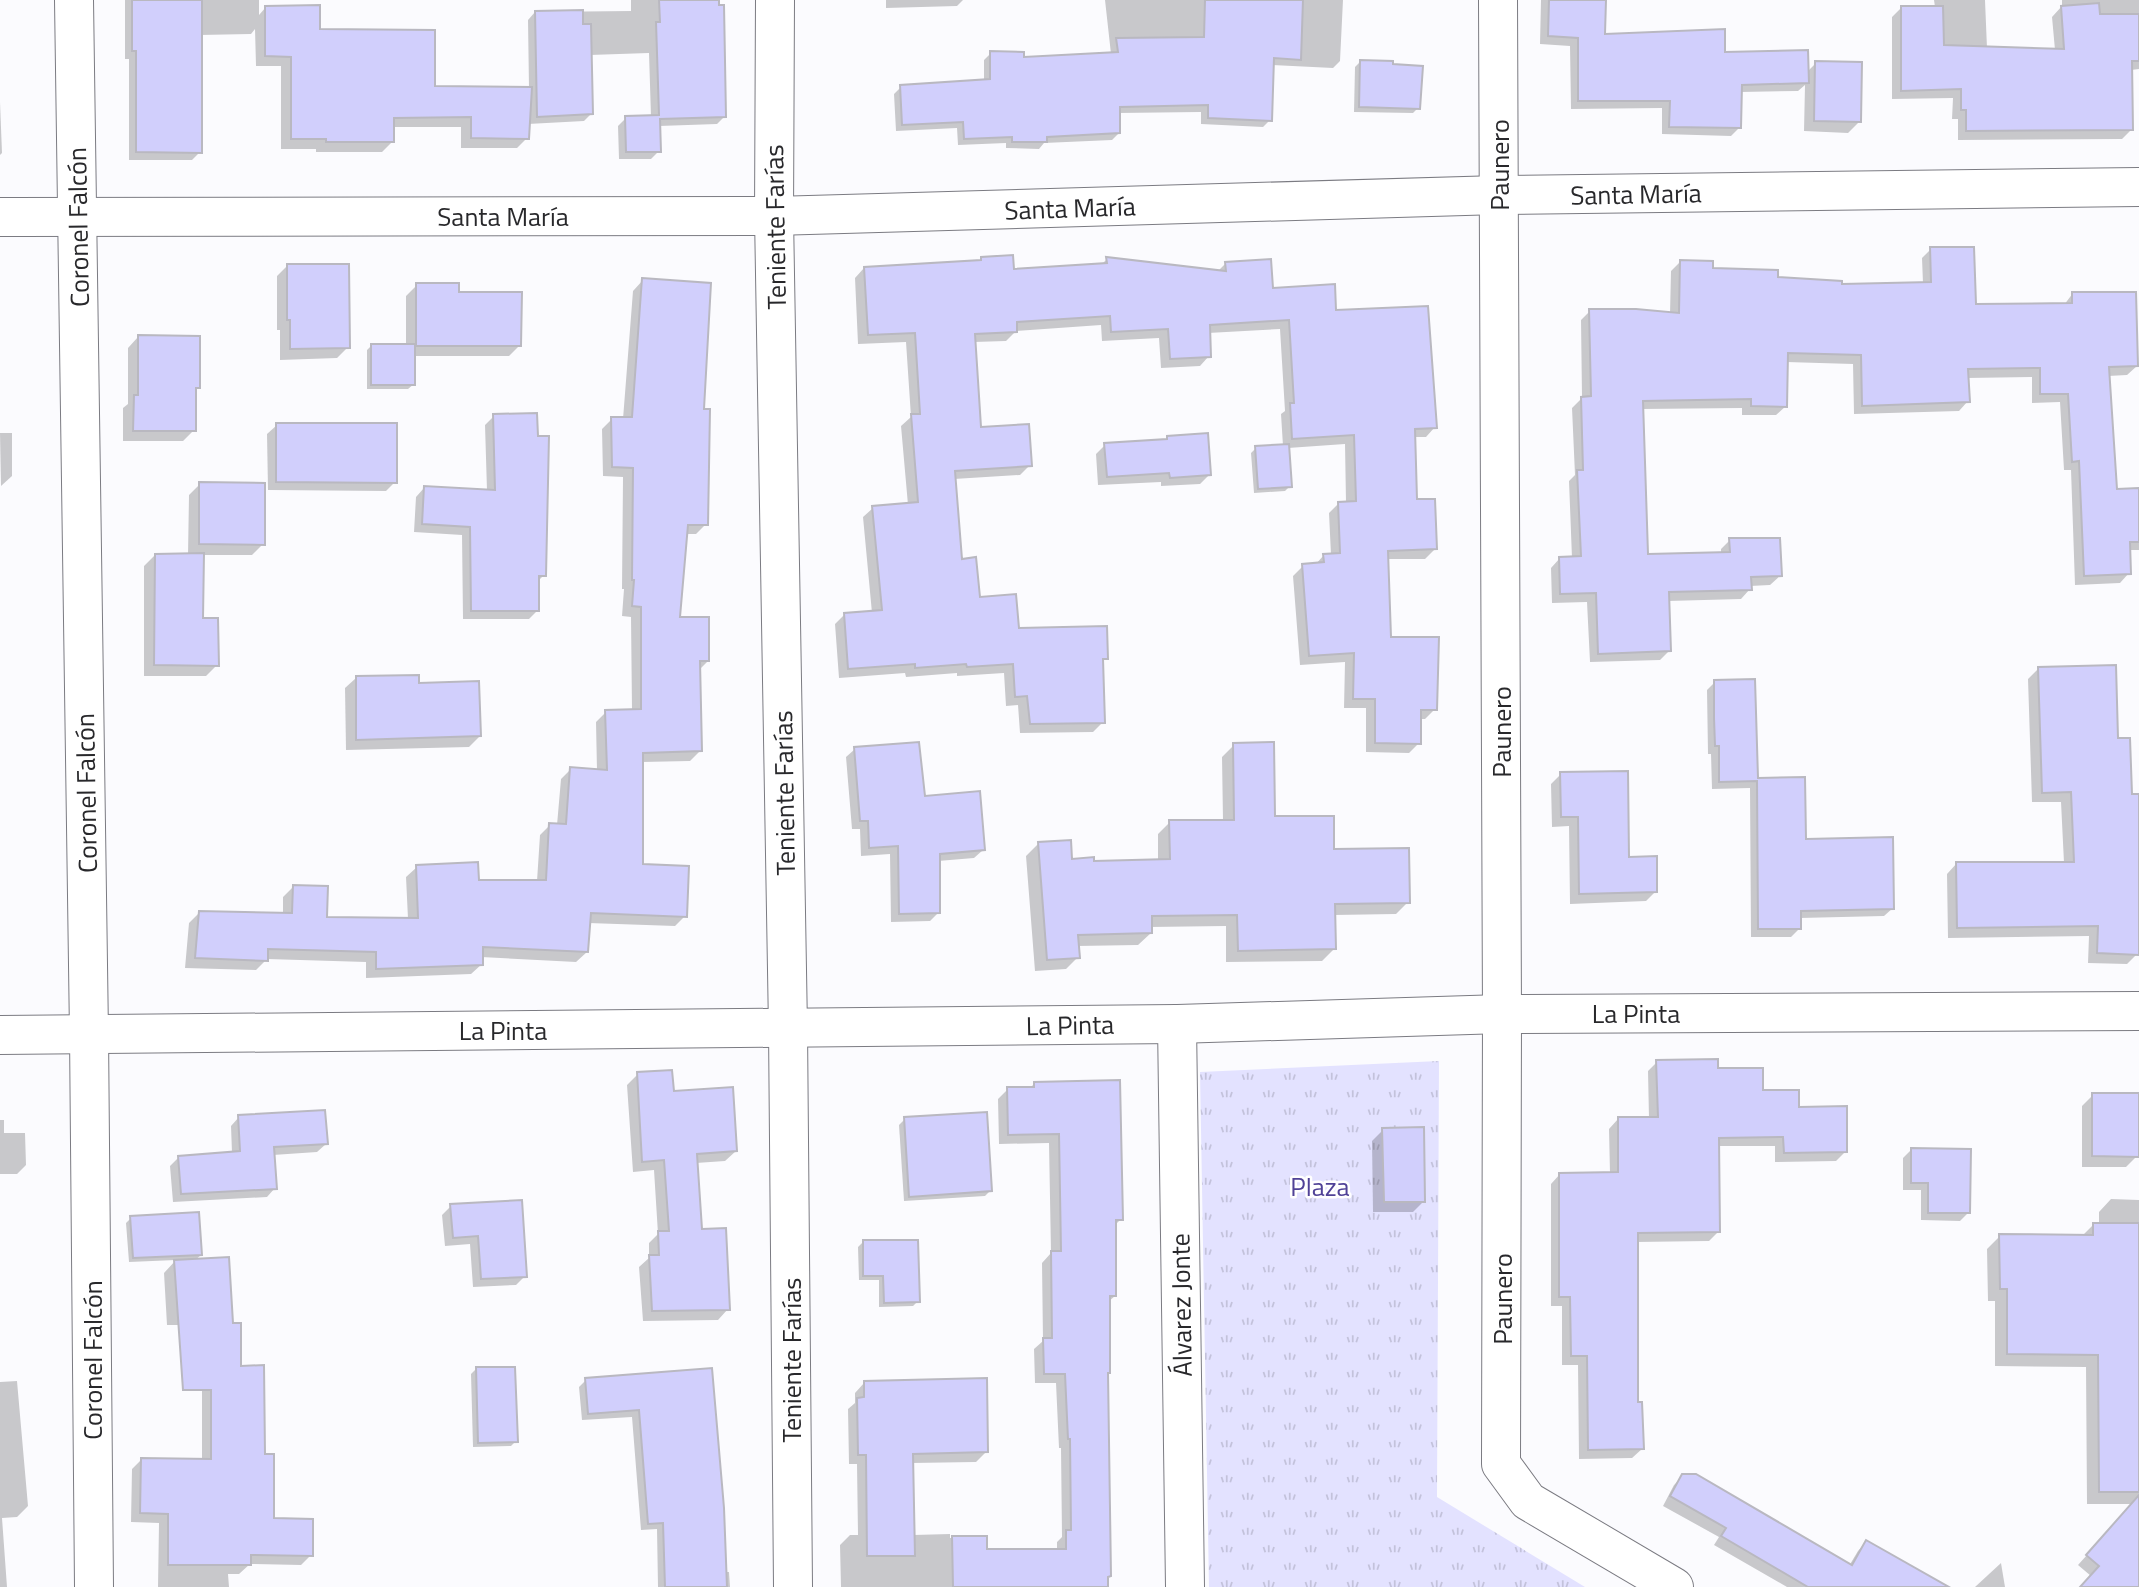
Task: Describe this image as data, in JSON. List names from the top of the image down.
{
  "streets": {
    "street": [
      "Paunero",
      "Santa María",
      "Coronel Falcón",
      "Teniente Farías",
      "La Pinta",
      "Álvarez Jonte"
    ]
  },
  "crossings": [
    ["Paunero", "Santa María"],
    ["Paunero", "La Pinta"],
    ["Santa María", "Coronel Falcón"],
    ["Santa María", "Teniente Farías"],
    ["Coronel Falcón", "La Pinta"],
    ["Teniente Farías", "La Pinta"],
    ["La Pinta", "Álvarez Jonte"]
  ],
  "parks": ["Plaza"]
}
